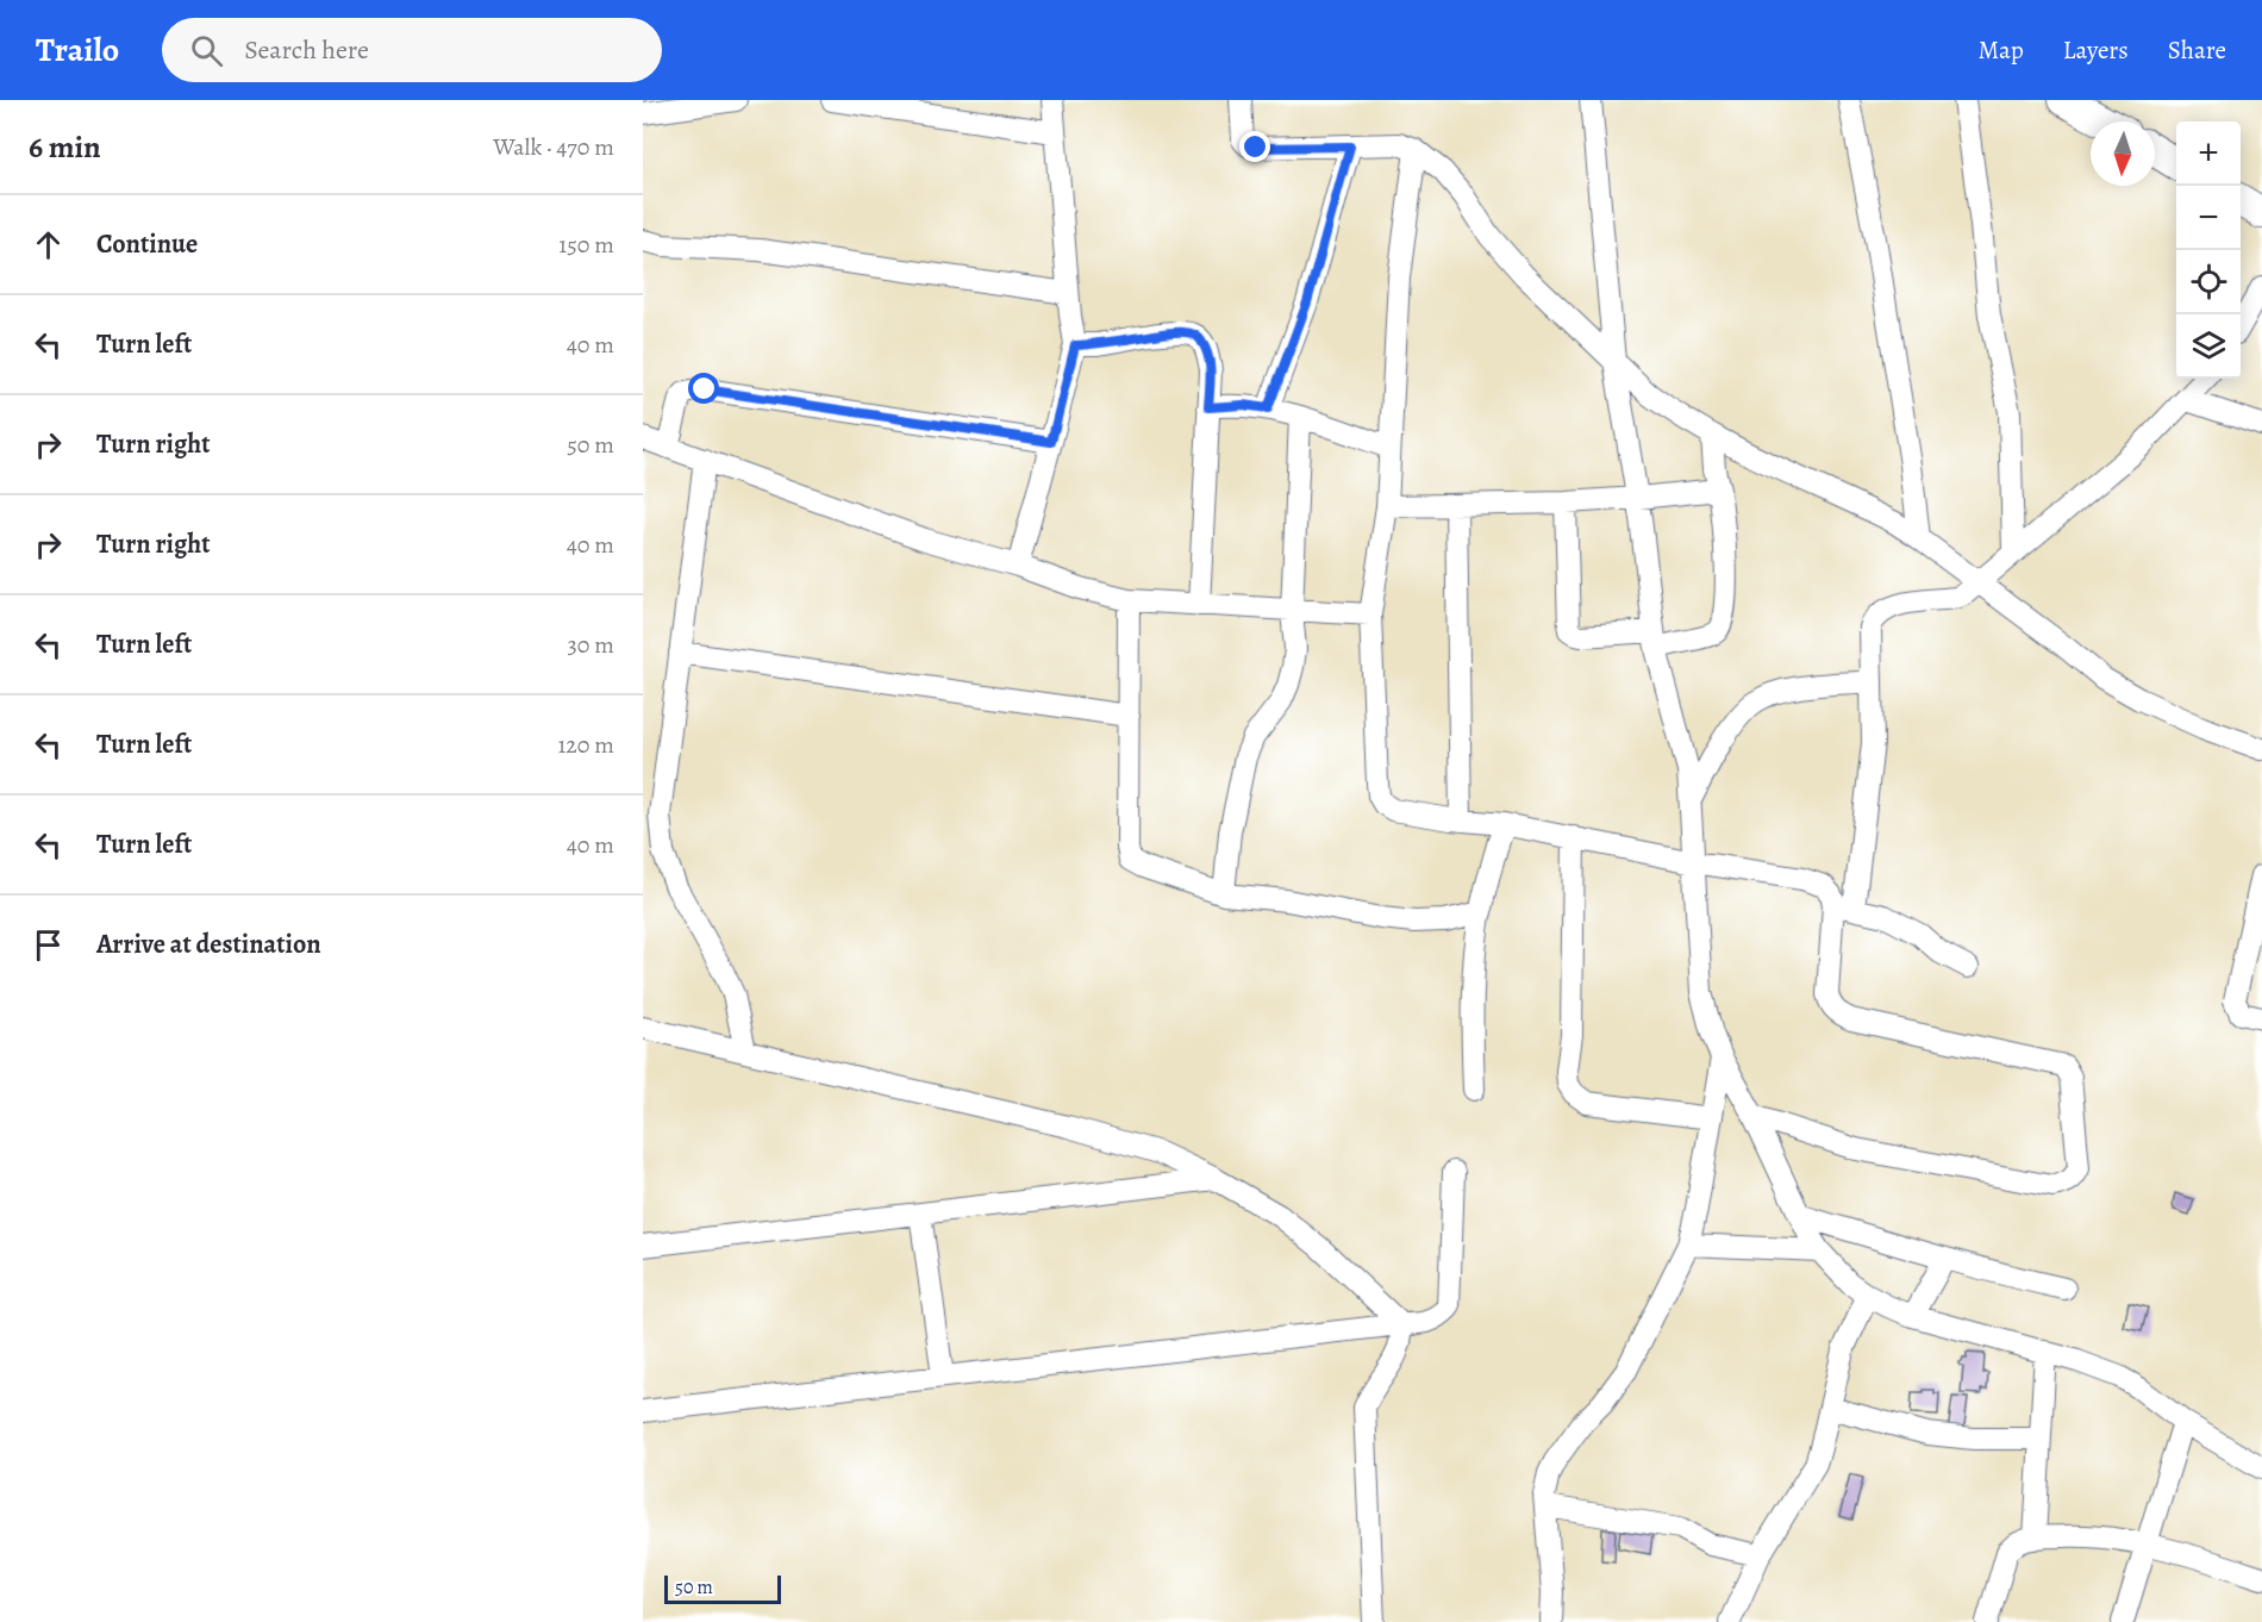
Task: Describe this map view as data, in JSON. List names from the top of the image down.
{
  "scale_bar": "50 m",
  "north": "bottom",
  "page": {
    "header": "Trailo",
    "search": "Search here",
    "nav": ["Map", "Layers", "Share"],
    "heading": ["6 min", "Walk · 470 m"],
    "map_buttons": ["+", "−"],
    "list": [
      ["Continue", "150 m"],
      ["Turn left", "40 m"],
      ["Turn right", "50 m"],
      ["Turn right", "40 m"],
      ["Turn left", "30 m"],
      ["Turn left", "120 m"],
      ["Turn left", "40 m"],
      "Arrive at destination"
    ],
    "scale": "50 m"
  }
}
